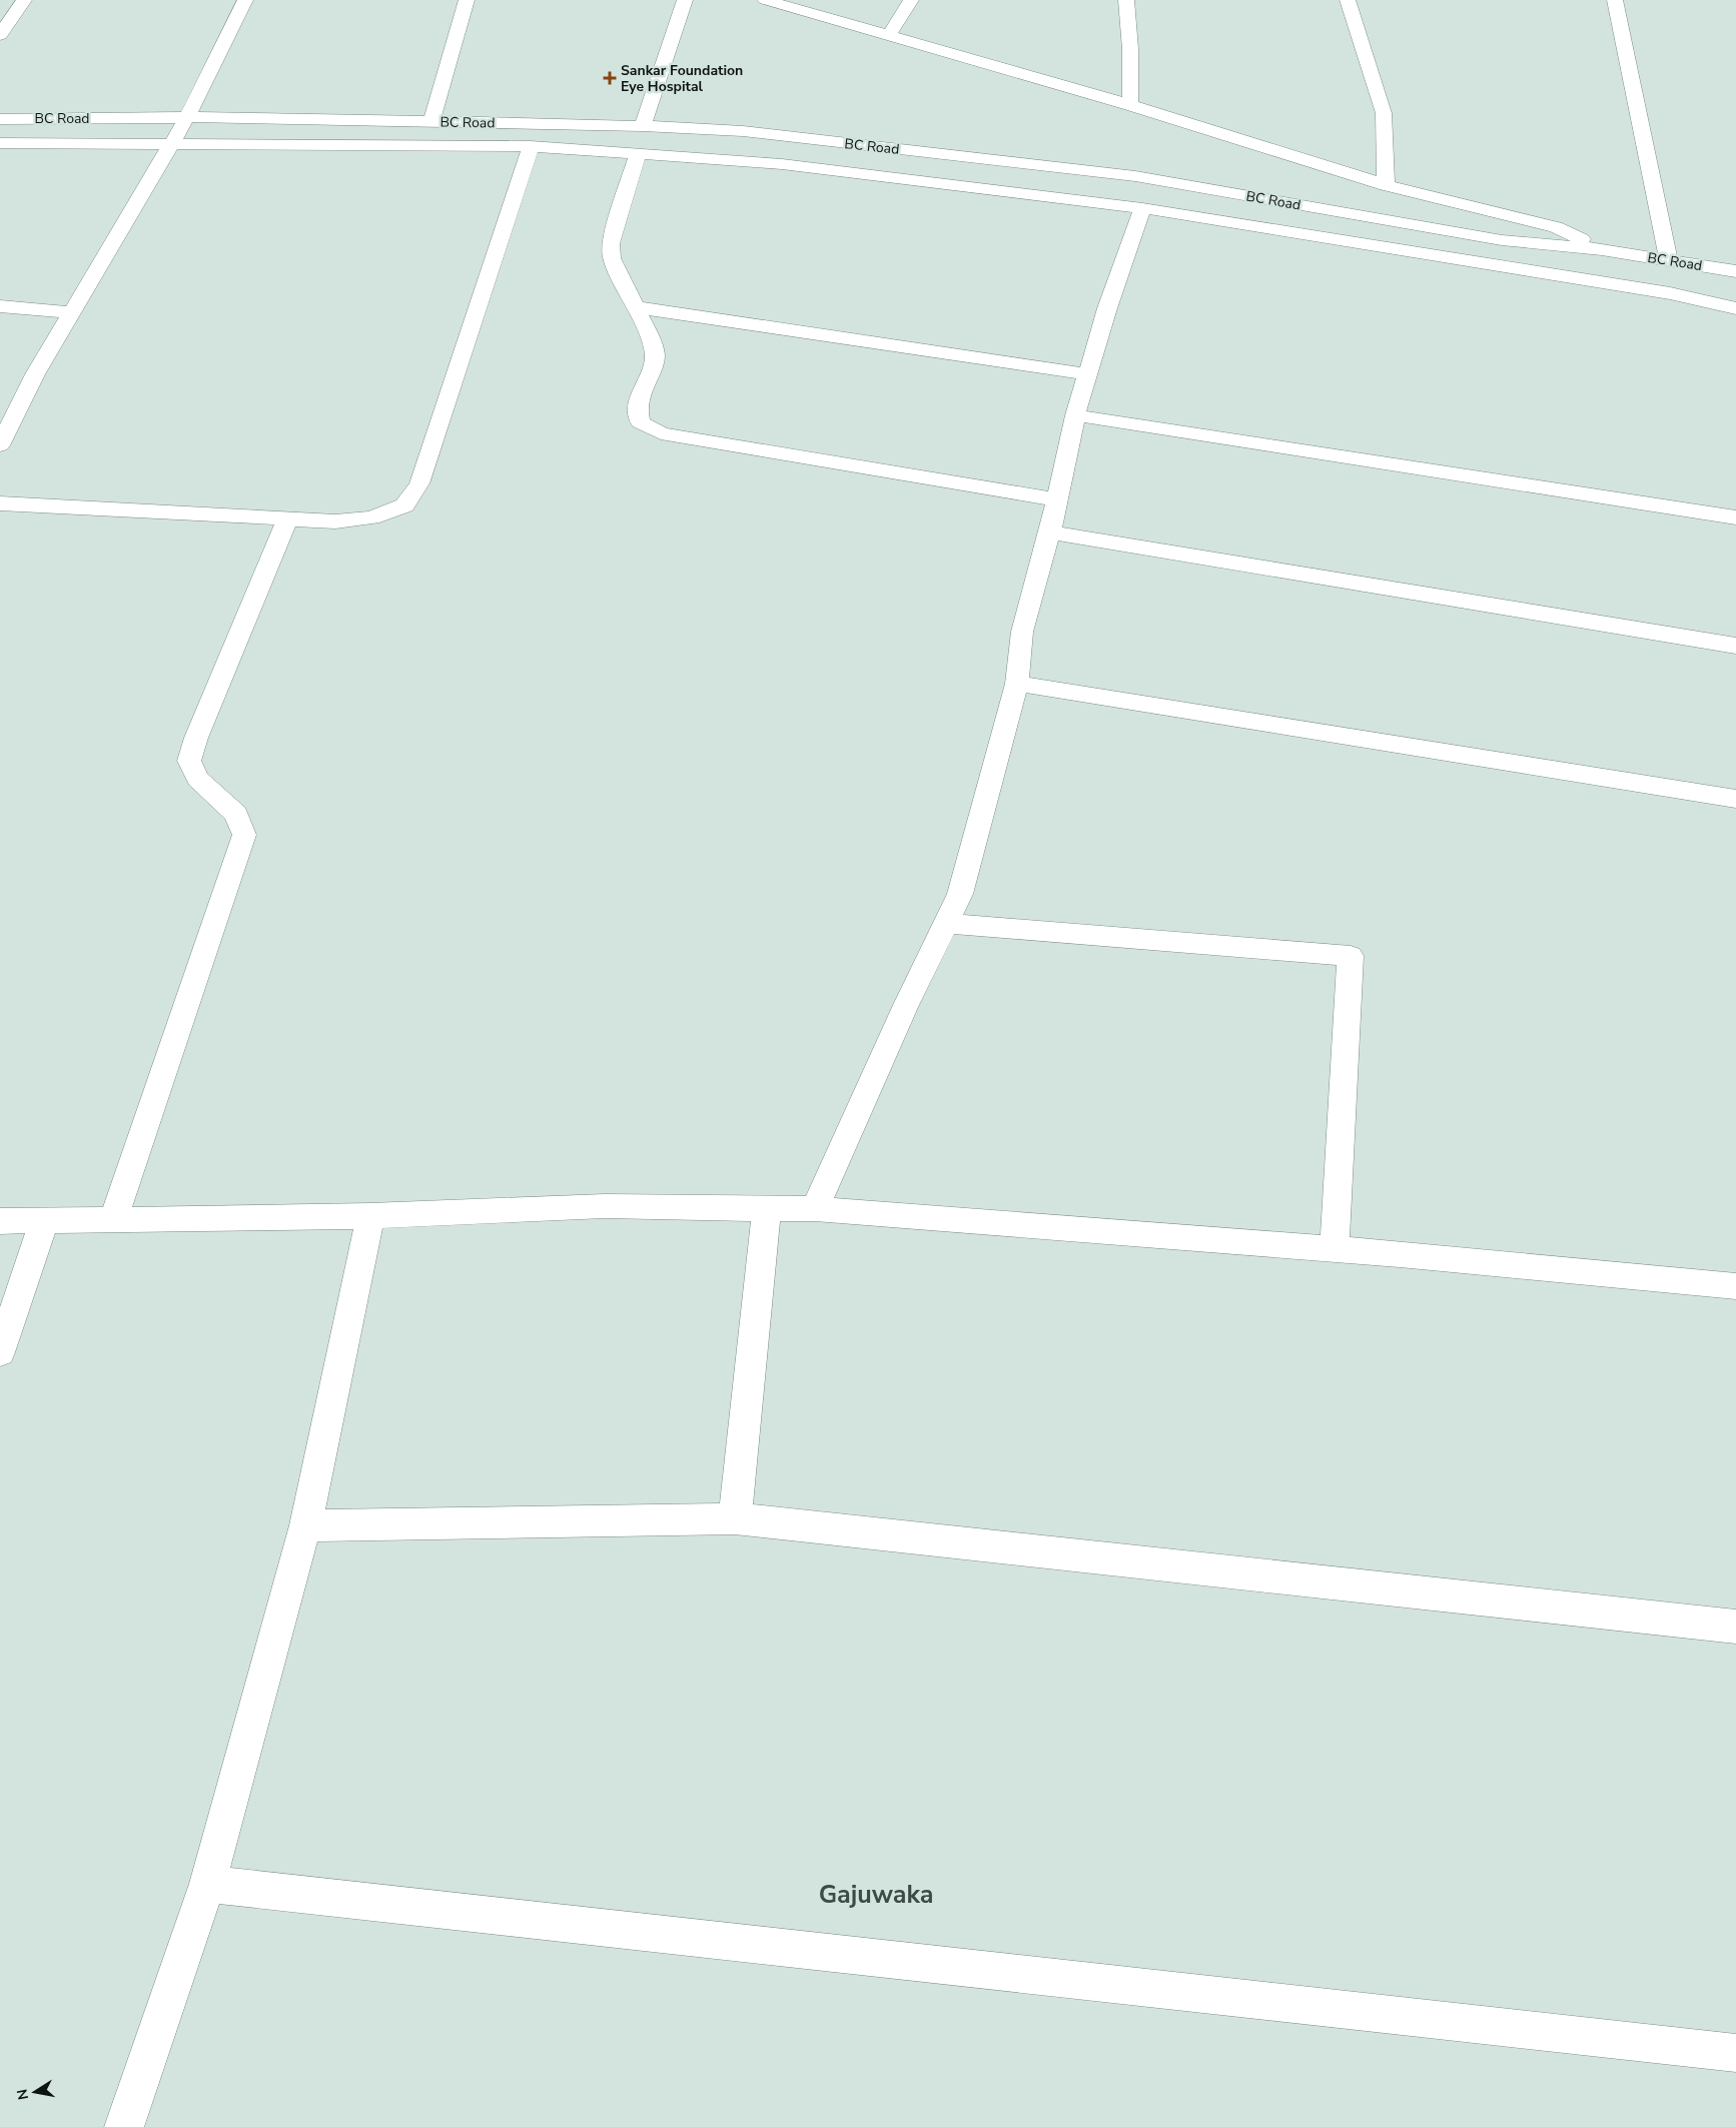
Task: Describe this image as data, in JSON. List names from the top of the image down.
{
  "streets": {
    "street": ["BC Road"]
  },
  "districts": ["Gajuwaka"],
  "places": {
    "health": ["Sankar Foundation Eye Hospital"]
  },
  "north": "left"
}
